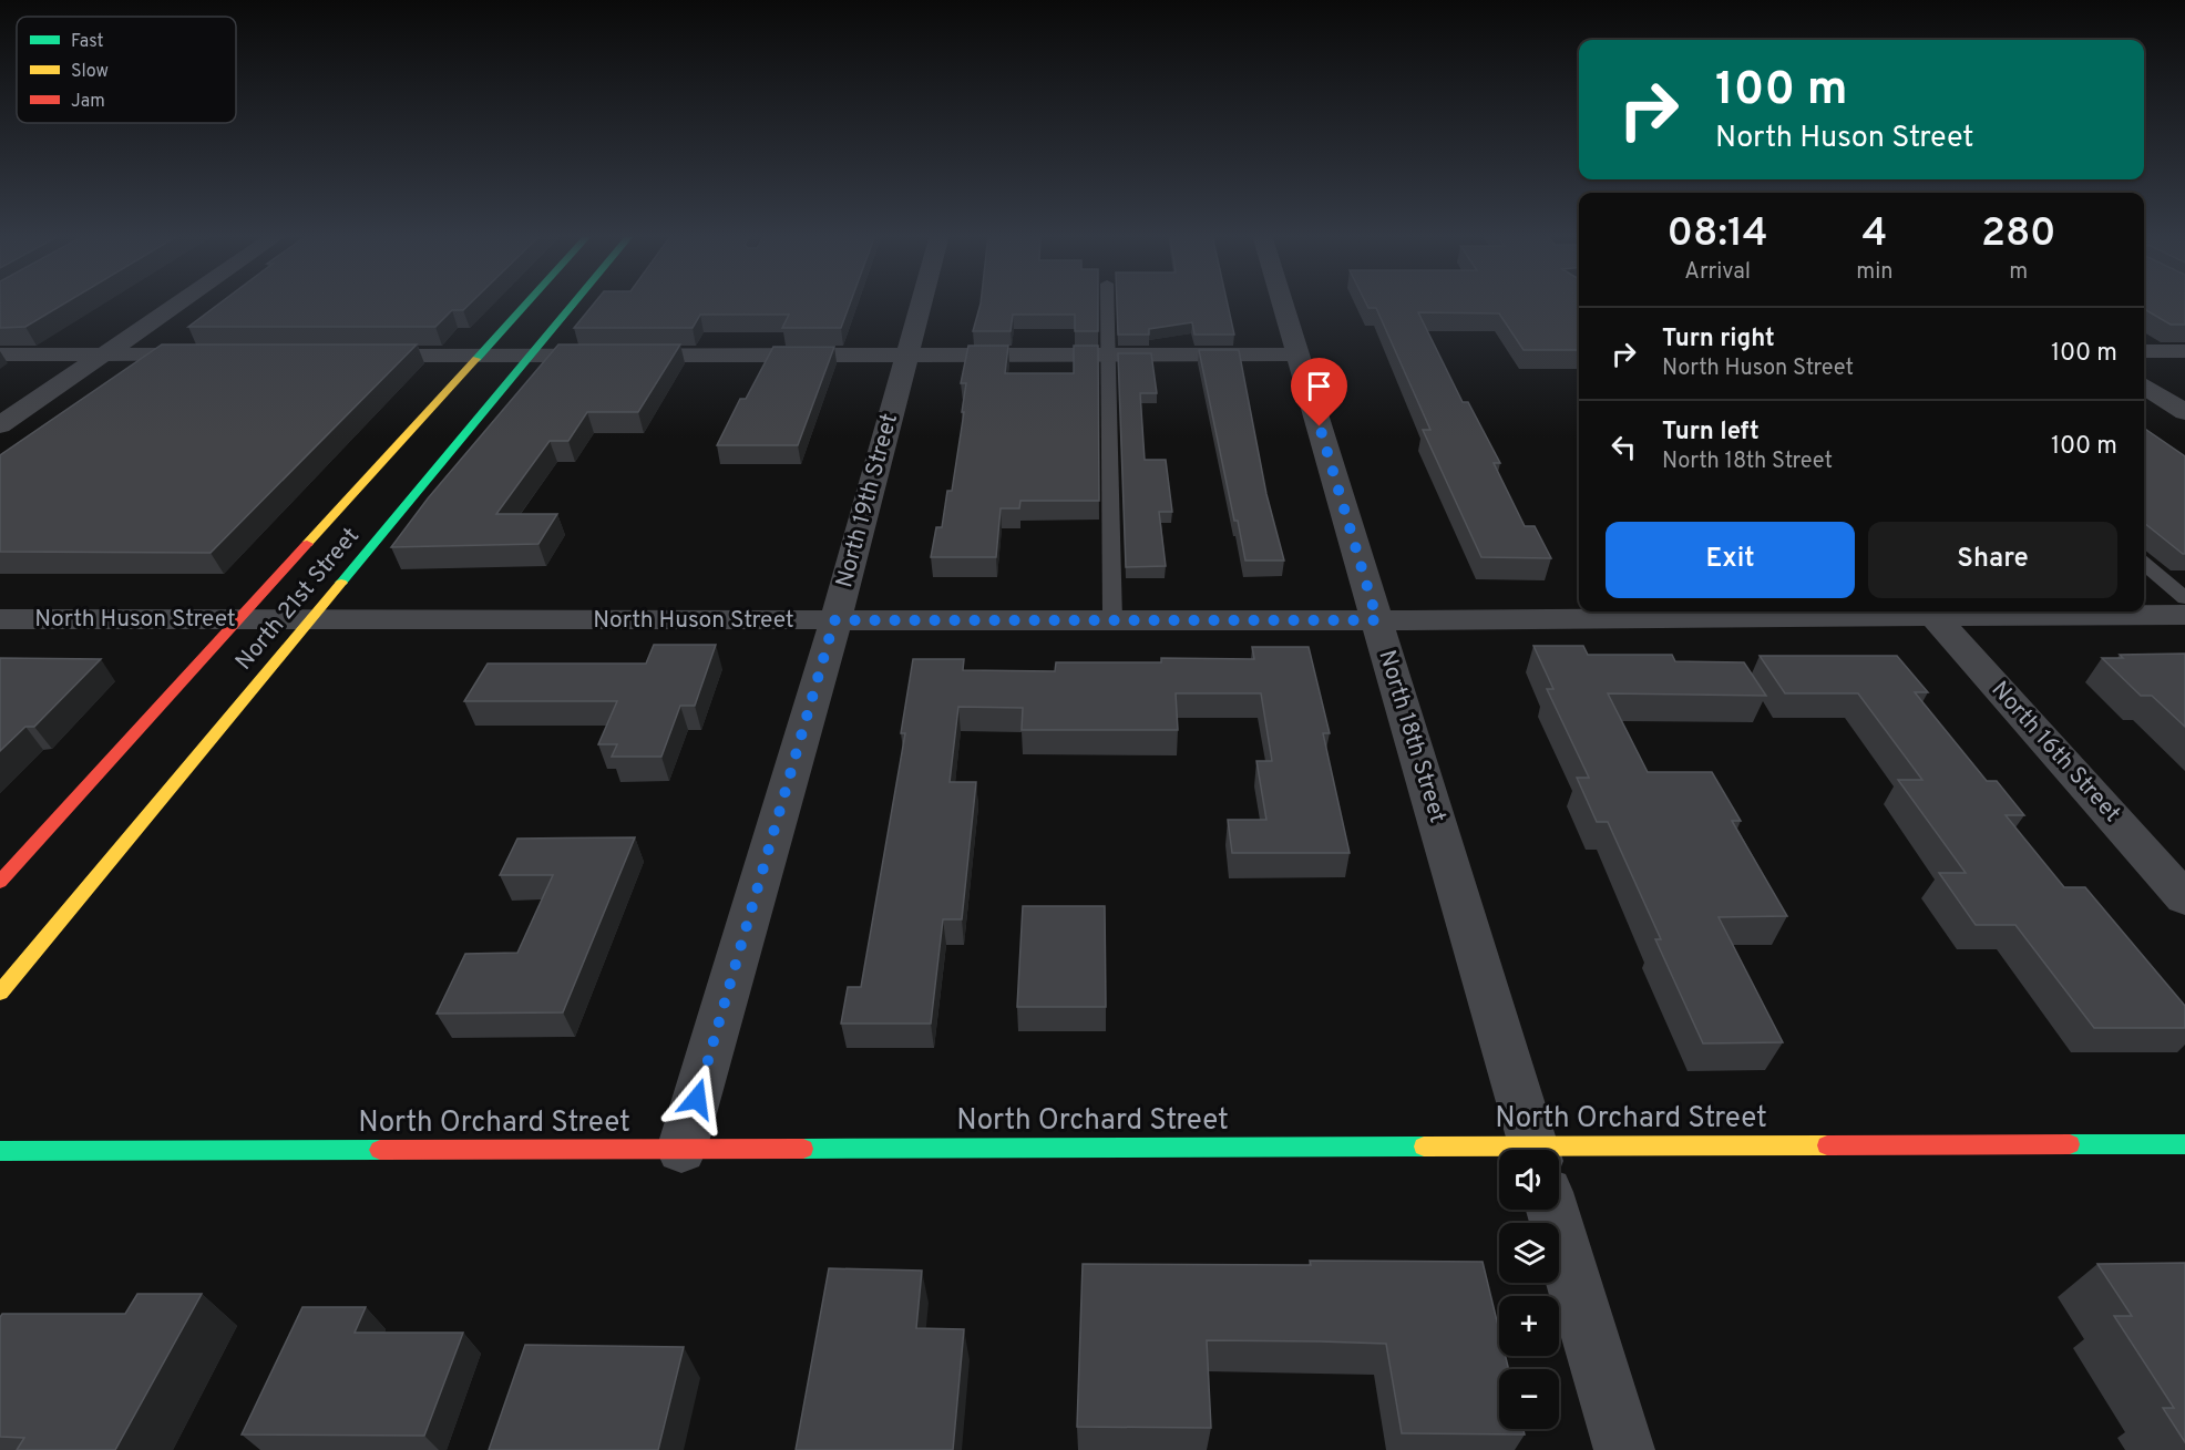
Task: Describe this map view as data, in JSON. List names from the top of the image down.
{
  "streets": {
    "main road": ["North 21st Street", "North Orchard Street"],
    "street": [
      "North 19th Street",
      "North Huson Street",
      "North 18th Street",
      "North 16th Street"
    ]
  },
  "crossings": [
    ["North 19th Street", "North Huson Street"],
    ["North 19th Street", "North Orchard Street"],
    ["North 21st Street", "North Huson Street"],
    ["North Huson Street", "North 18th Street"],
    ["North Huson Street", "North 16th Street"]
  ],
  "legend": ["Fast", "Slow", "Jam"],
  "page": {
    "turn": ["100 m", "North Huson Street"],
    "eta": [
      "08:14",
      "Arrival",
      "4",
      "min",
      "280",
      "m"
    ],
    "list": [
      {
        "name": "Turn right",
        "note": "North Huson Street",
        "value": "100 m"
      },
      {
        "name": "Turn left",
        "note": "North 18th Street",
        "value": "100 m"
      }
    ],
    "buttons": ["Exit", "Share"],
    "map_buttons": ["+", "−"]
  }
}
